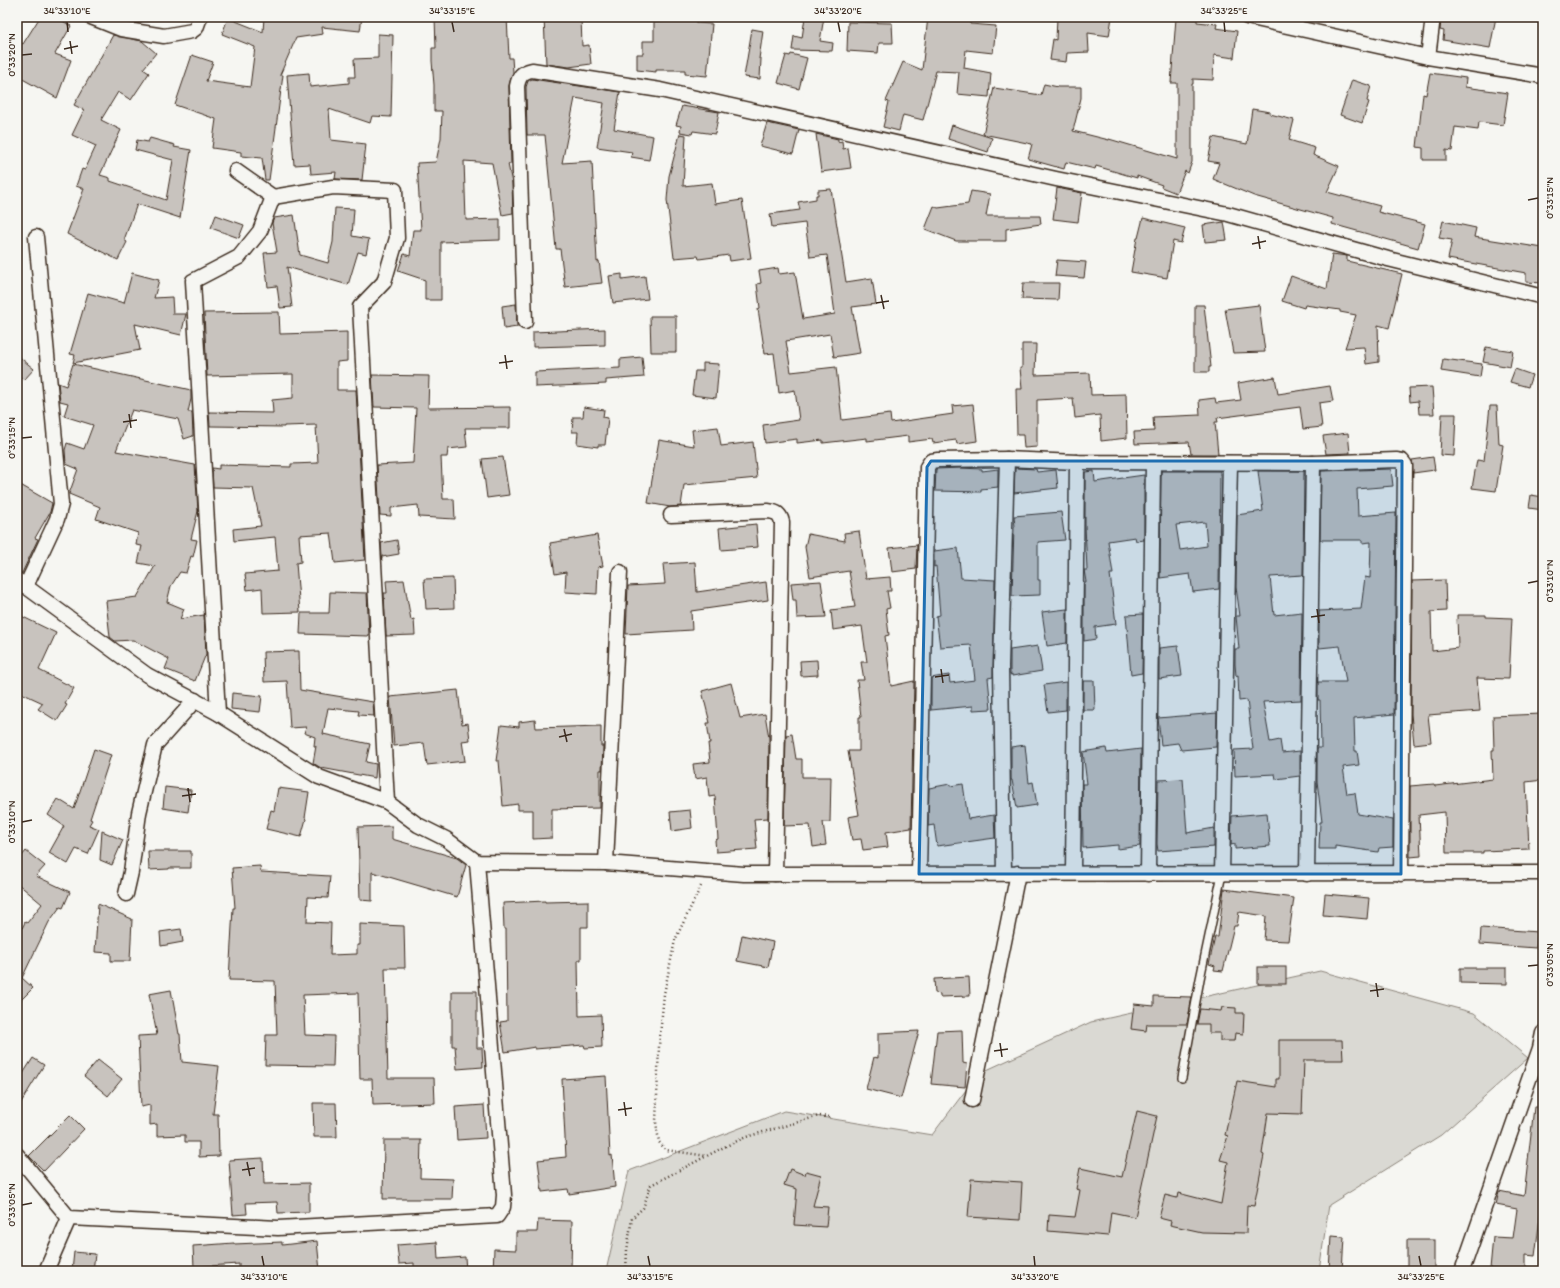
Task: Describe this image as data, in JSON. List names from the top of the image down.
{
  "coordinates": [
    "34°33'10\"E",
    "34°33'15\"E",
    "34°33'20\"E",
    "34°33'25\"E",
    "0°33'20\"N",
    "0°33'15\"N",
    "0°33'10\"N",
    "0°33'05\"N"
  ]
}
